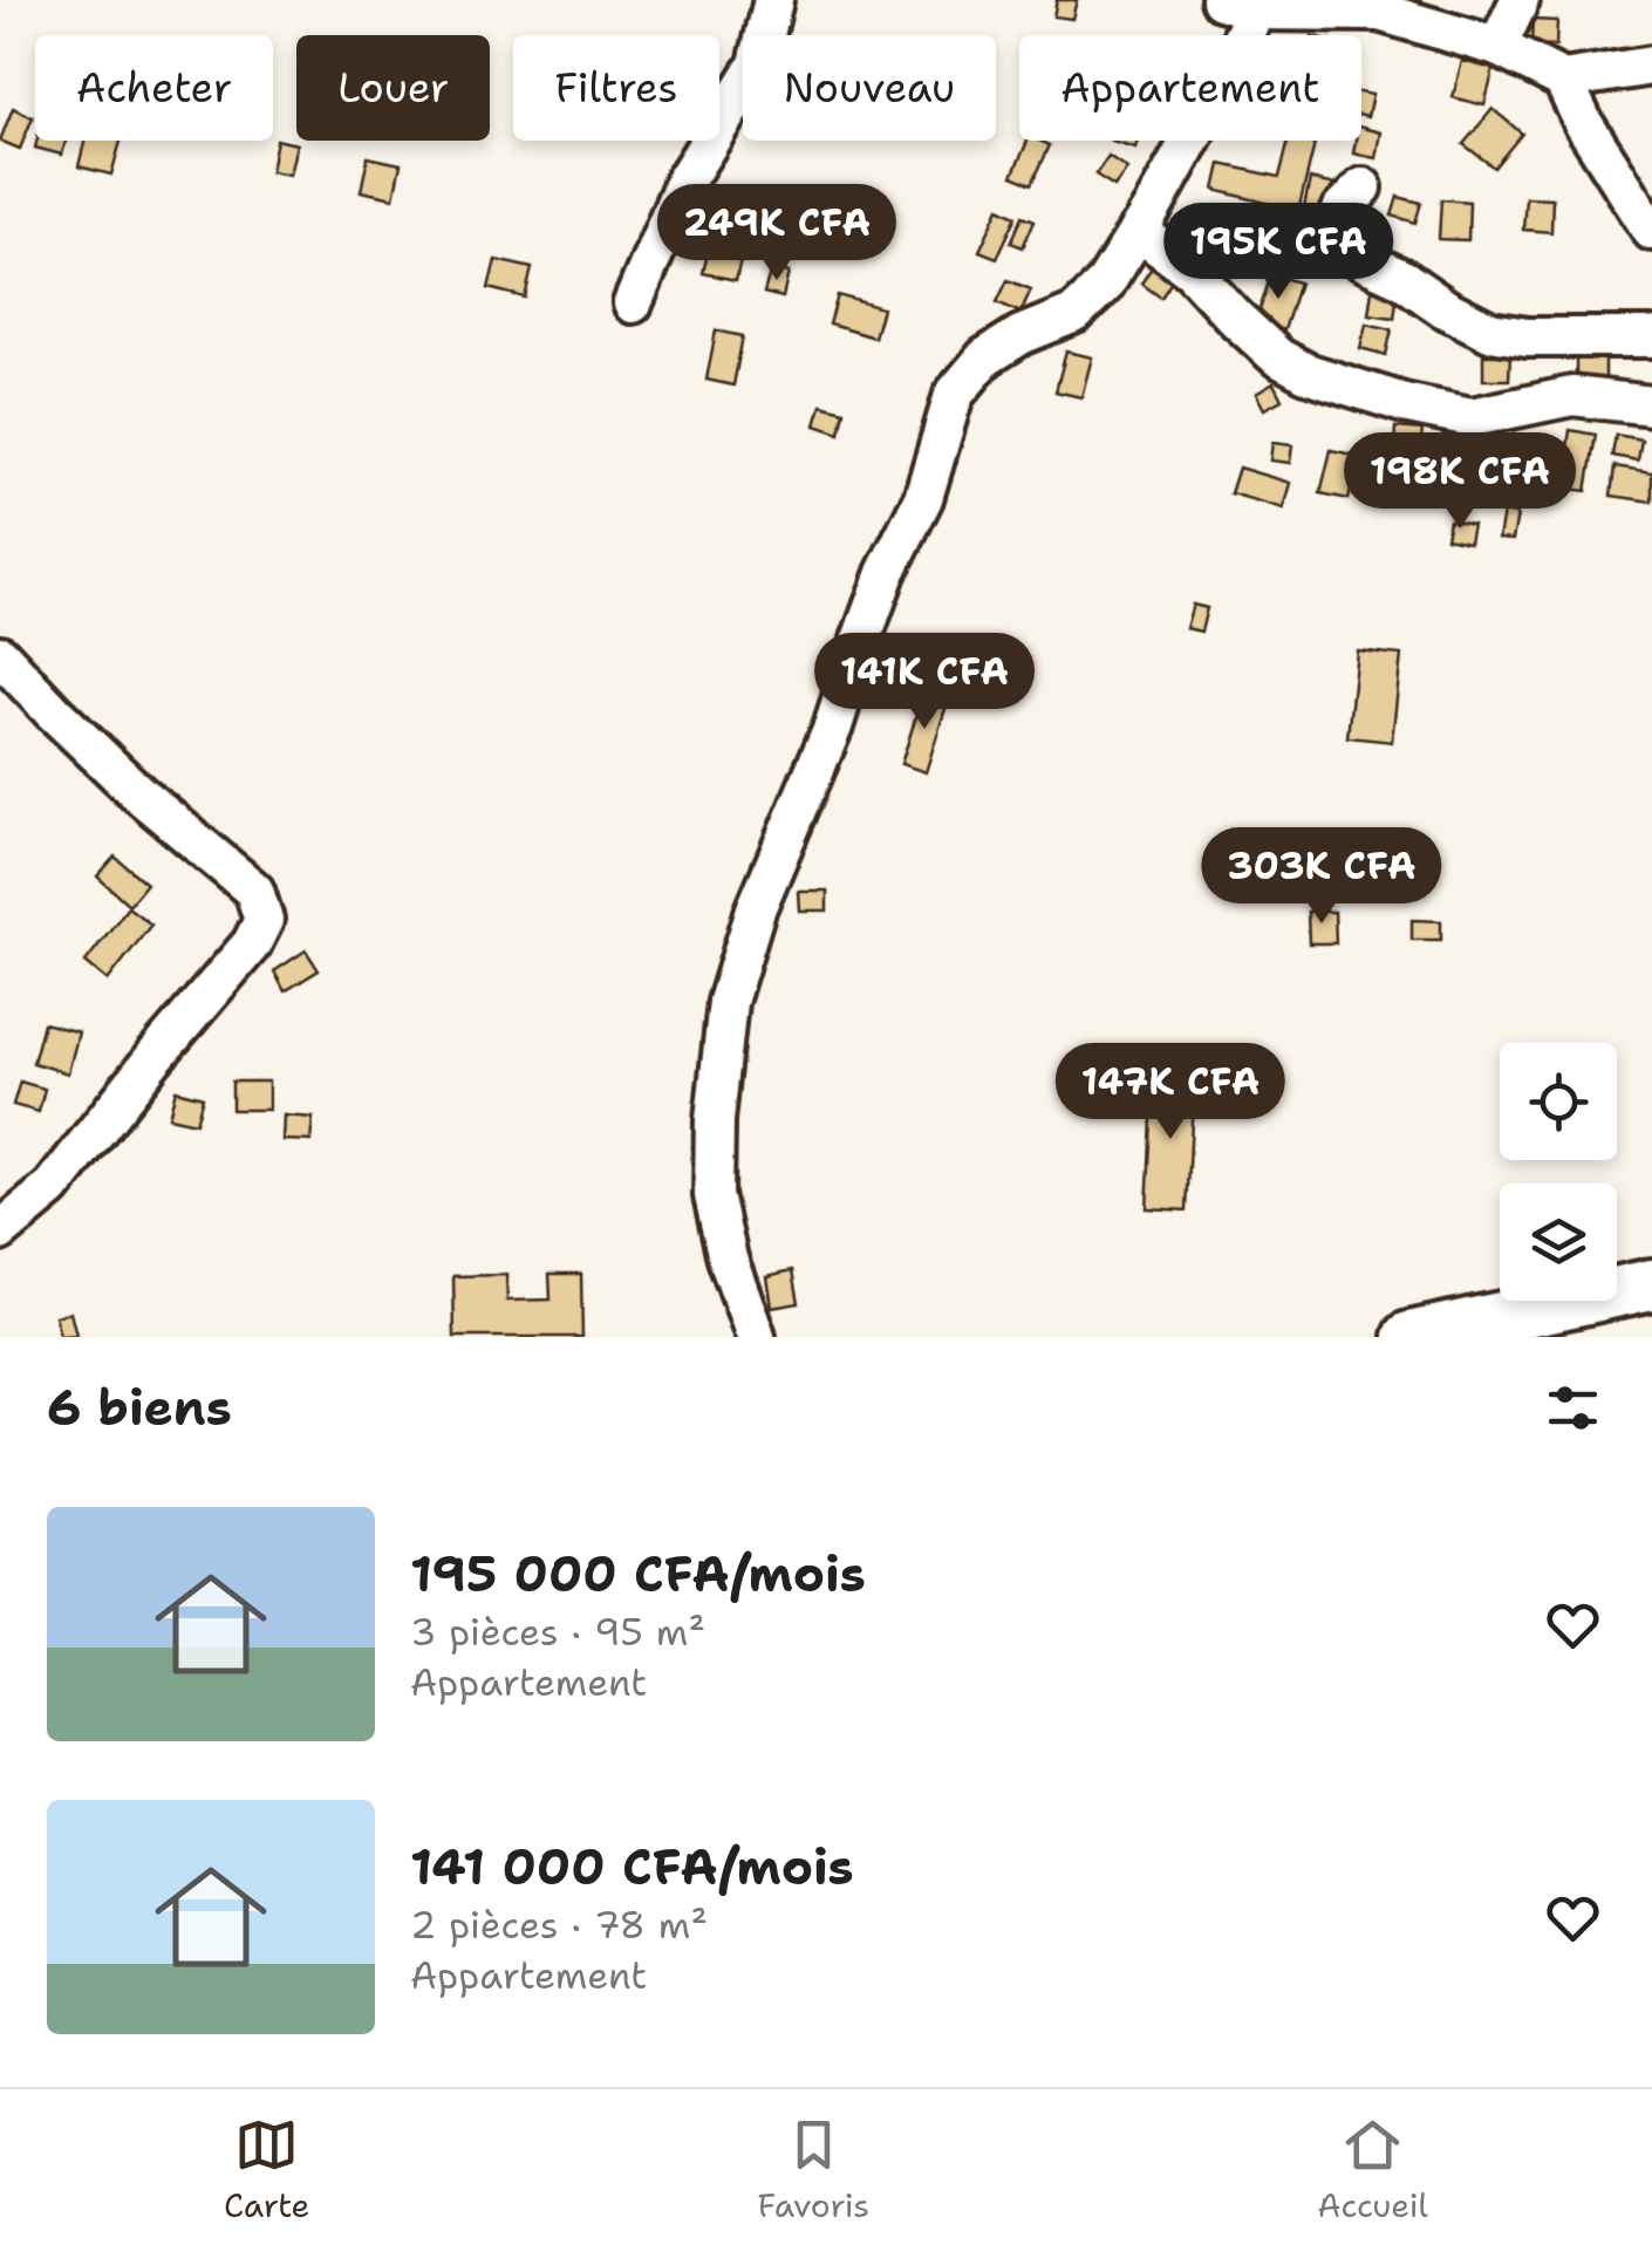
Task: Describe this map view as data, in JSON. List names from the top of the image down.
{
  "page": {
    "chip": [
      "Acheter",
      "Louer",
      "Filtres",
      "Nouveau",
      "Appartement"
    ],
    "price": [
      "249K CFA",
      "195K CFA",
      "198K CFA",
      "141K CFA",
      "303K CFA",
      "147K CFA"
    ],
    "heading": "6 biens",
    "list": [
      {
        "name": "195 000 CFA/mois",
        "note": "3 pièces · 95 m² · Appartement"
      },
      {
        "name": "141 000 CFA/mois",
        "note": "2 pièces · 78 m² · Appartement"
      }
    ],
    "tabs": ["Carte", "Favoris", "Accueil"]
  }
}
